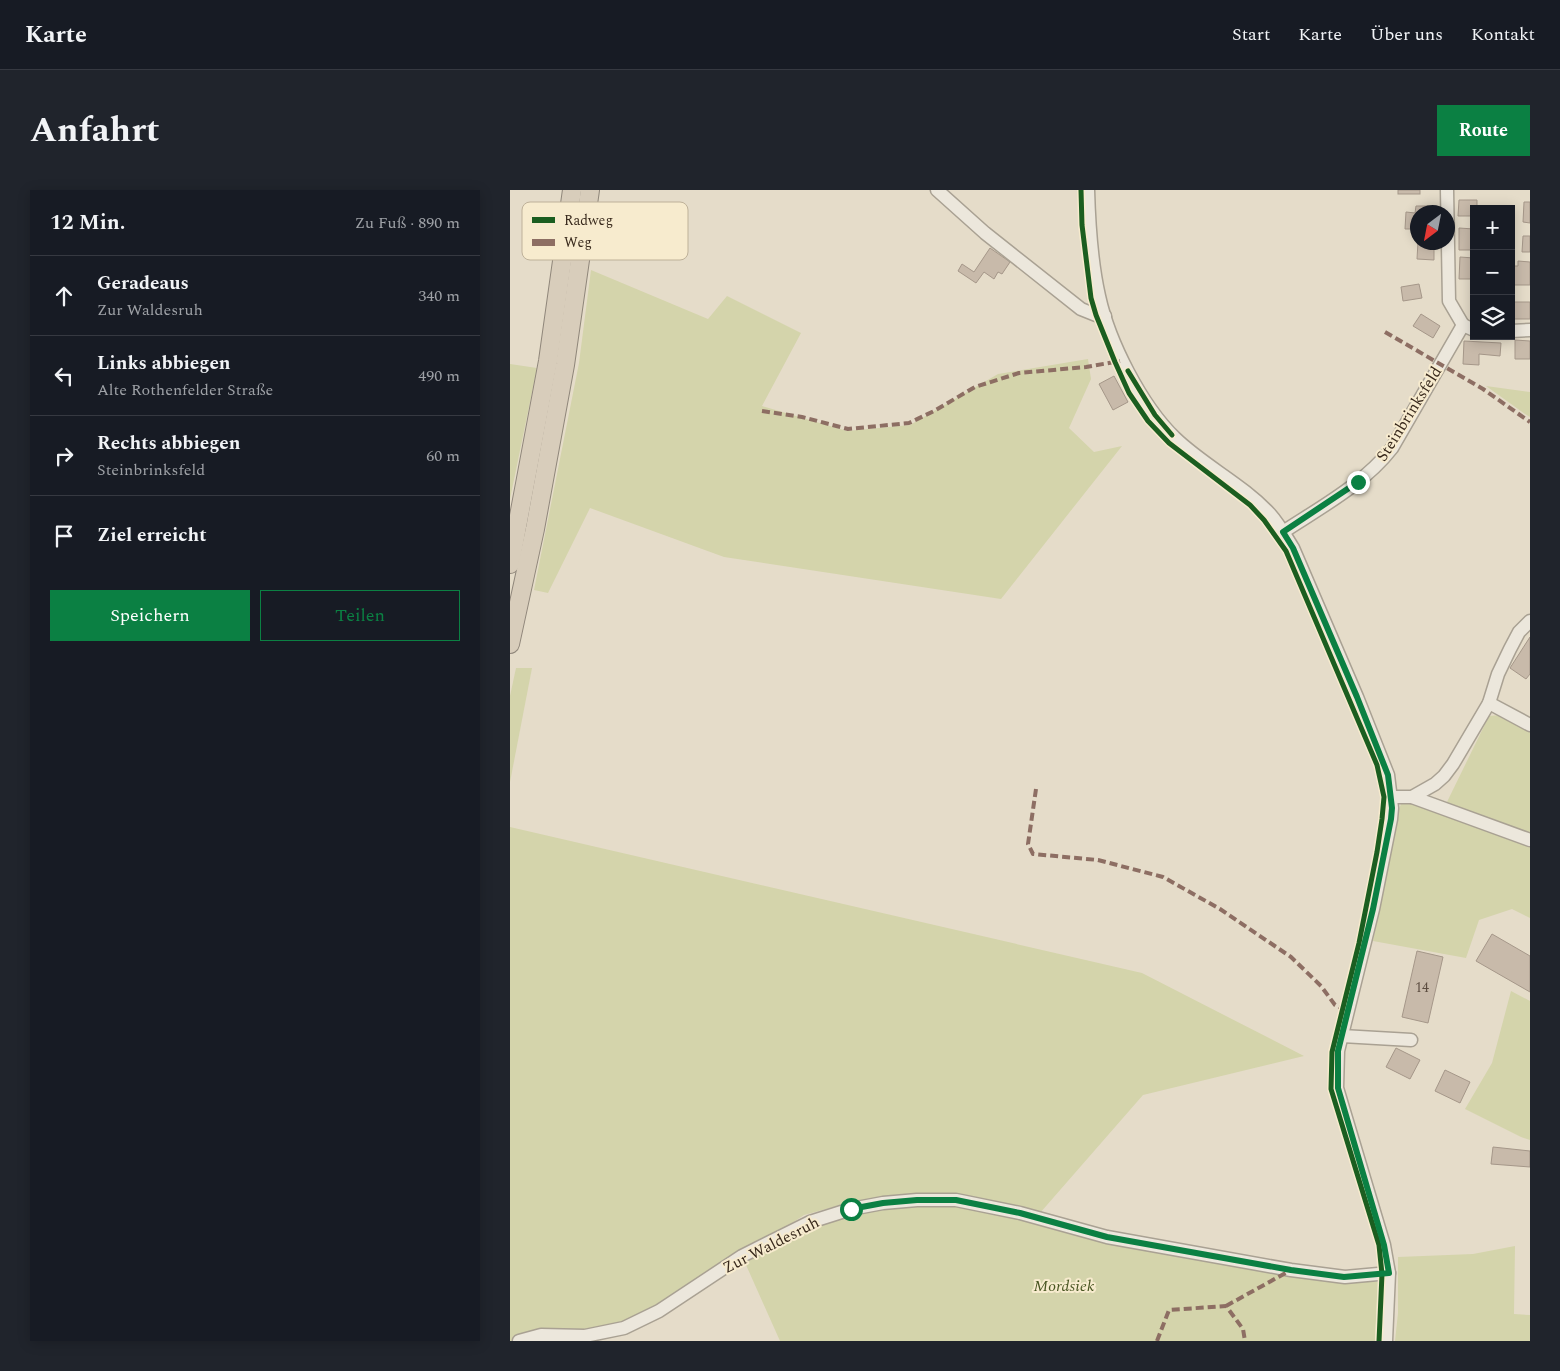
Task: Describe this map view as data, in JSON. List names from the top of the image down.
{
  "streets": {
    "street": ["Steinbrinksfeld", "Zur Waldesruh"]
  },
  "parks": ["Mordsiek"],
  "house_numbers": ["14"],
  "legend": ["Radweg", "Weg"],
  "north": "bottom left",
  "page": {
    "header": "Karte",
    "nav": [
      "Start",
      "Karte",
      "Über uns",
      "Kontakt"
    ],
    "title": "Anfahrt",
    "buttons": [
      "Route",
      ["Speichern", "Teilen"]
    ],
    "heading": ["12 Min.", "Zu Fuß · 890 m"],
    "map_buttons": ["+", "−"],
    "list": [
      ["Geradeaus", "Zur Waldesruh", "340 m"],
      ["Links abbiegen", "Alte Rothenfelder Straße", "490 m"],
      ["Rechts abbiegen", "Steinbrinksfeld", "60 m"],
      "Ziel erreicht"
    ]
  }
}
